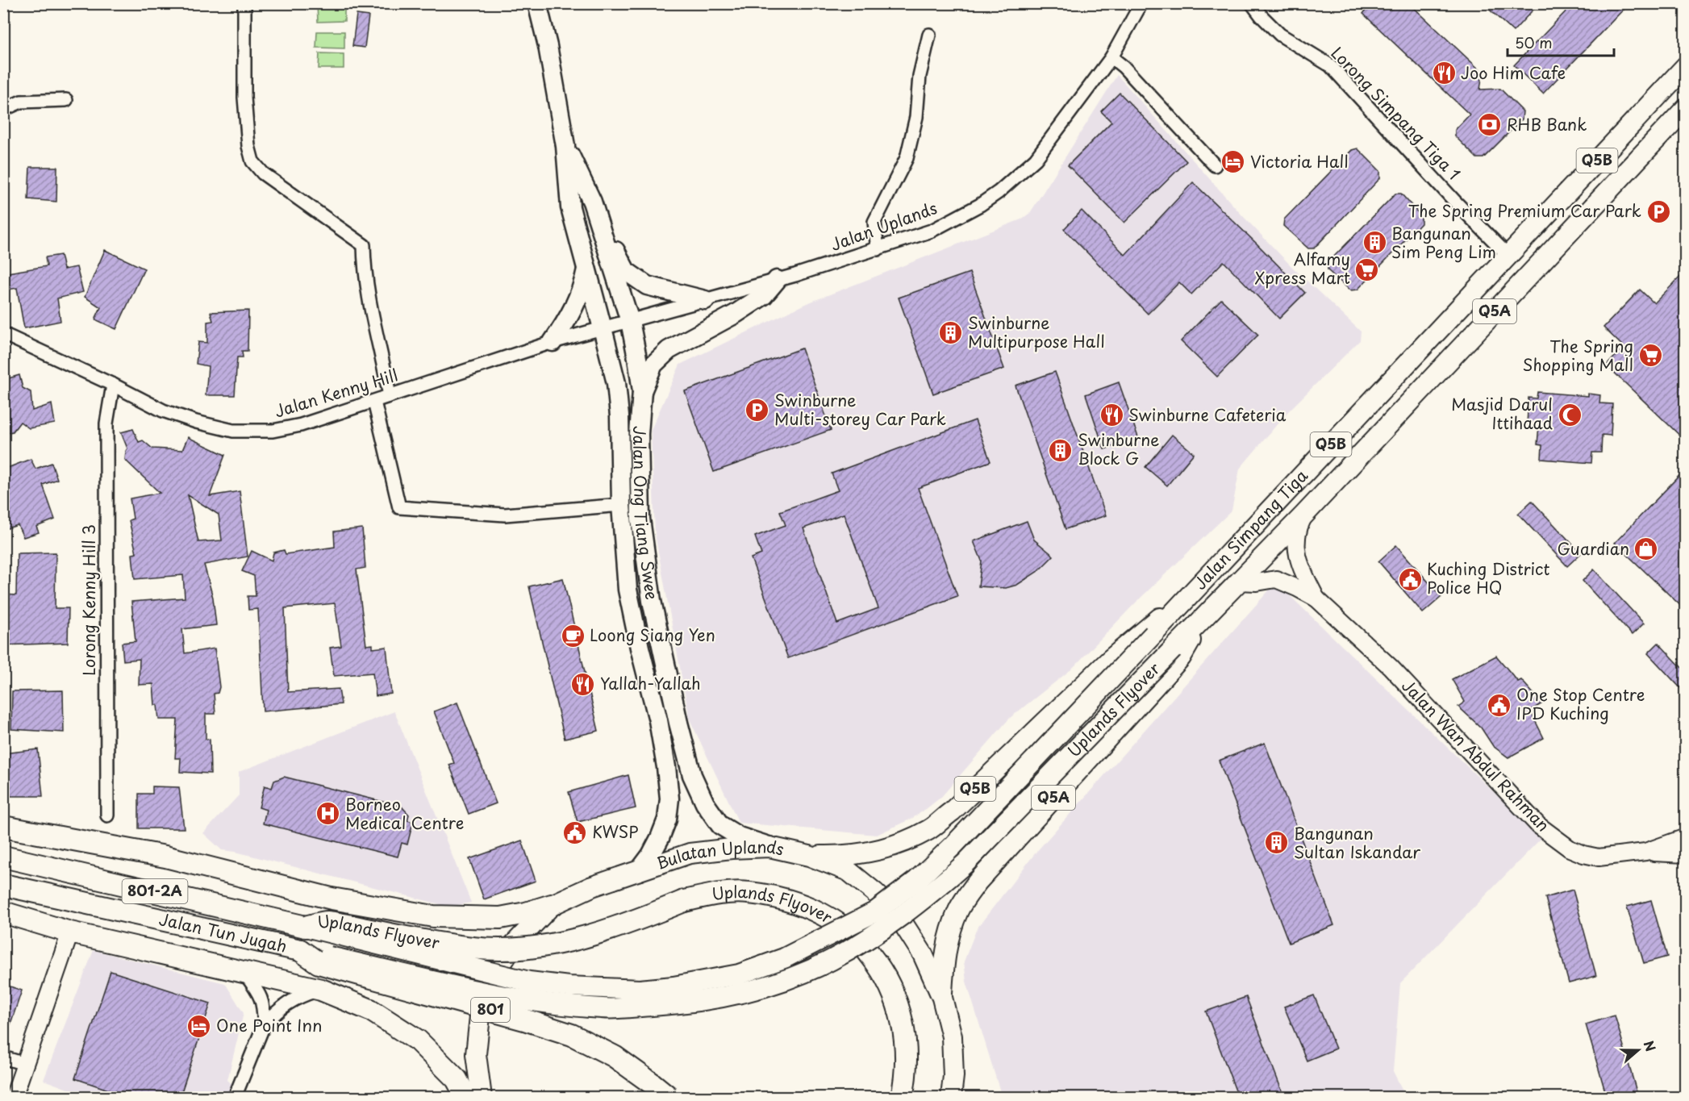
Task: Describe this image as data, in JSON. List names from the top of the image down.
{
  "streets": {
    "highway": [
      "Uplands Flyover",
      "801-2A",
      "Jalan Tun Jugah",
      "801"
    ],
    "main road": [
      "Q5B",
      "Q5A",
      "Jalan Ong Tiang Swee",
      "Jalan Simpang Tiga",
      "Bulatan Uplands"
    ],
    "street": [
      "Lorong Simpang Tiga 1",
      "Jalan Uplands",
      "Jalan Kenny Hill",
      "Lorong Kenny Hill 3",
      "Jalan Wan Abdul Rahman"
    ]
  },
  "crossings": [
    ["Lorong Simpang Tiga 1", "Jalan Simpang Tiga"],
    ["Q5B", "Jalan Simpang Tiga"],
    ["Q5B", "Bulatan Uplands"],
    ["Jalan Uplands", "Jalan Kenny Hill"],
    ["Jalan Uplands", "Jalan Ong Tiang Swee"],
    ["Q5A", "Jalan Simpang Tiga"],
    ["Q5A", "Bulatan Uplands"],
    ["Jalan Kenny Hill", "Jalan Ong Tiang Swee"],
    ["Jalan Kenny Hill", "Lorong Kenny Hill 3"],
    ["Jalan Ong Tiang Swee", "Bulatan Uplands"],
    ["Jalan Simpang Tiga", "Uplands Flyover"],
    ["Uplands Flyover", "Jalan Tun Jugah"]
  ],
  "places": {
    "restaurant": ["Joo Him Cafe", "Swinburne Cafeteria", "Yallah-Yallah"],
    "bank": ["RHB Bank"],
    "hotel": ["Victoria Hall", "One Point Inn"],
    "parking": ["The Spring Premium Car Park", "Swinburne Multi-storey Car Park"],
    "building": [
      "Bangunan Sim Peng Lim",
      "Swinburne Multipurpose Hall",
      "Swinburne Block G",
      "Bangunan Sultan Iskandar"
    ],
    "supermarket": ["Alfamy Xpress Mart", "The Spring Shopping Mall"],
    "mosque": ["Masjid Darul Ittihaad"],
    "shop": ["Guardian"],
    "public building": ["Kuching District Police HQ", "One Stop Centre IPD Kuching", "KWSP"],
    "cafe": ["Loong Siang Yen"],
    "hospital": ["Borneo Medical Centre"]
  },
  "scale_bar": "50 m",
  "north": "right"
}
